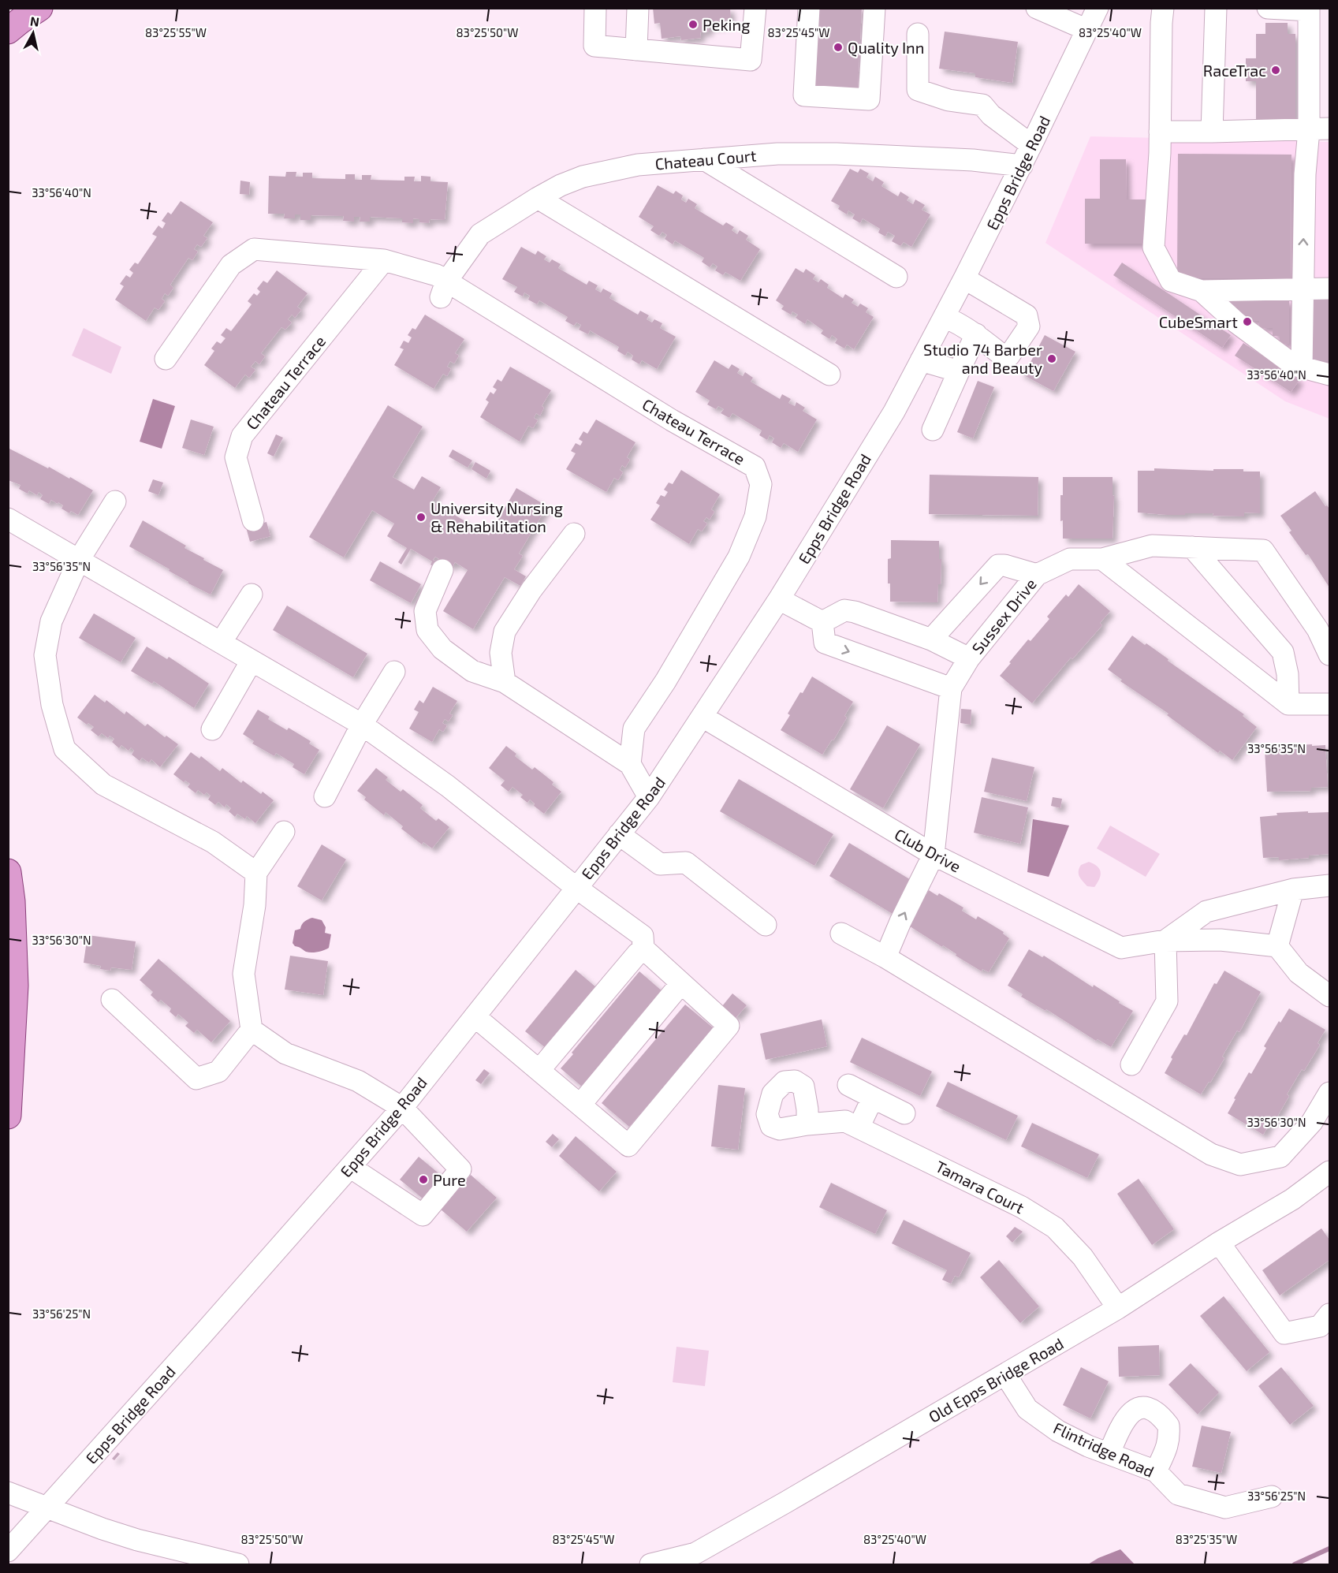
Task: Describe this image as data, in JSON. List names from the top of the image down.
{
  "streets": {
    "street": [
      "Chateau Court",
      "Epps Bridge Road",
      "Chateau Terrace",
      "Sussex Drive",
      "Club Drive",
      "Tamara Court",
      "Old Epps Bridge Road",
      "Flintridge Road"
    ]
  },
  "crossings": [
    ["Chateau Court", "Epps Bridge Road"],
    ["Chateau Court", "Chateau Terrace"],
    ["Epps Bridge Road", "Club Drive"],
    ["Tamara Court", "Old Epps Bridge Road"],
    ["Old Epps Bridge Road", "Flintridge Road"]
  ],
  "places": [
    "Peking",
    "Quality Inn",
    "RaceTrac",
    "CubeSmart",
    "Studio 74 Barber and Beauty",
    "University Nursing & Rehabilitation",
    "Pure"
  ],
  "north": "top",
  "coordinates": [
    "83°25'55\"W",
    "83°25'50\"W",
    "83°25'45\"W",
    "83°25'40\"W",
    "33°56'40\"N",
    "33°56'35\"N",
    "33°56'30\"N",
    "33°56'25\"N",
    "83°25'35\"W"
  ]
}
